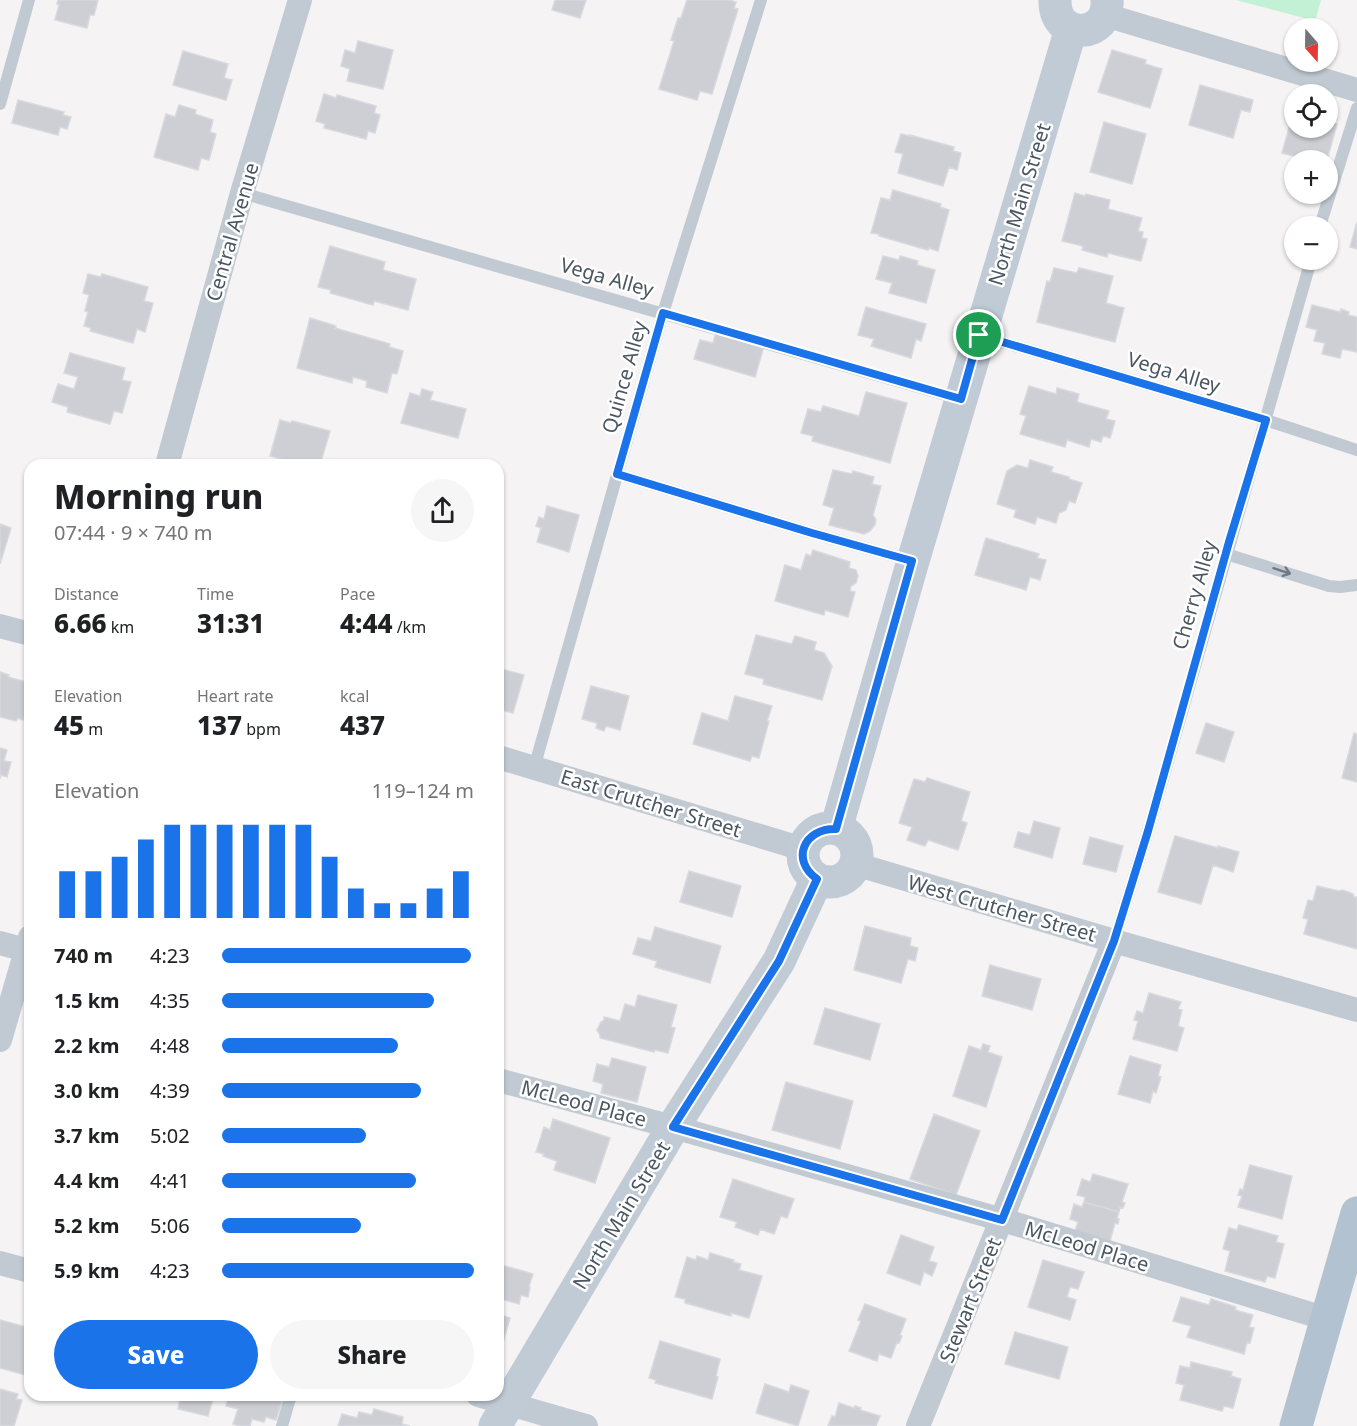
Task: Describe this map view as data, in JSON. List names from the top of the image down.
{
  "streets": {
    "street": [
      "North Main Street",
      "Central Avenue",
      "East Crutcher Street",
      "West Crutcher Street",
      "McLeod Place",
      "Stewart Street"
    ],
    "lane": ["Vega Alley", "Quince Alley", "Cherry Alley"]
  },
  "crossings": [
    ["North Main Street", "Vega Alley"],
    ["North Main Street", "East Crutcher Street"],
    ["North Main Street", "West Crutcher Street"],
    ["North Main Street", "McLeod Place"],
    ["Central Avenue", "Vega Alley"],
    ["Vega Alley", "Quince Alley"],
    ["Vega Alley", "Cherry Alley"],
    ["Quince Alley", "East Crutcher Street"],
    ["Cherry Alley", "West Crutcher Street"],
    ["Cherry Alley", "Stewart Street"],
    ["East Crutcher Street", "West Crutcher Street"],
    ["West Crutcher Street", "Stewart Street"],
    ["McLeod Place", "Stewart Street"]
  ],
  "north": "bottom",
  "page": {
    "map_buttons": ["+", "−"],
    "heading": ["Morning run", "07:44 · 9 × 740 m"],
    "stats": [
      ["Distance", "6.66 km"],
      ["Time", "31:31"],
      ["Pace", "4:44 /km"],
      ["Elevation", "45 m"],
      ["Heart rate", "137 bpm"],
      ["kcal", "437"]
    ],
    "chart": ["Elevation", "119–124 m"],
    "list": [
      {
        "name": "740 m",
        "note": "4:23"
      },
      {
        "name": "1.5 km",
        "note": "4:35"
      },
      {
        "name": "2.2 km",
        "note": "4:48"
      },
      {
        "name": "3.0 km",
        "note": "4:39"
      },
      {
        "name": "3.7 km",
        "note": "5:02"
      },
      {
        "name": "4.4 km",
        "note": "4:41"
      },
      {
        "name": "5.2 km",
        "note": "5:06"
      },
      {
        "name": "5.9 km",
        "note": "4:23"
      }
    ],
    "buttons": ["Save", "Share"]
  }
}
